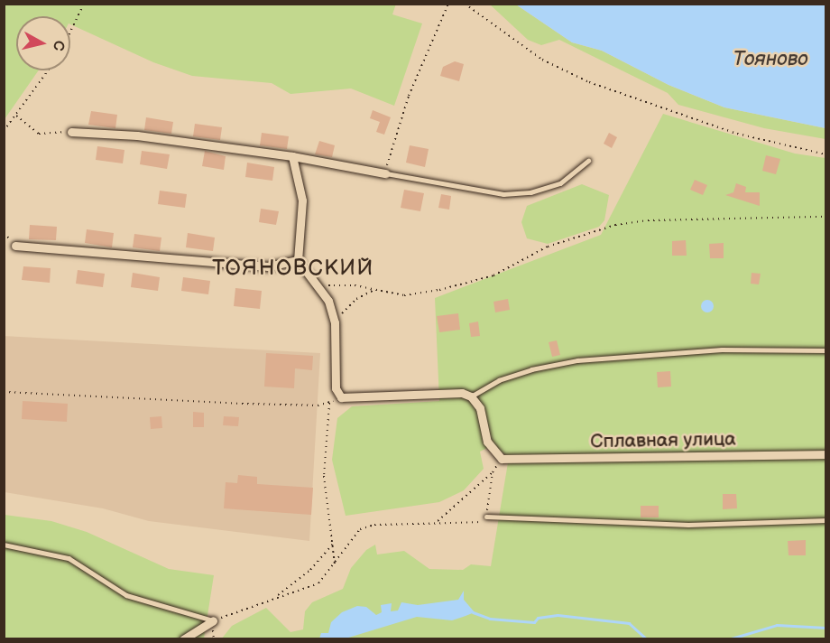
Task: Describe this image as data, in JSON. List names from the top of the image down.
{
  "streets": {
    "street": ["Сплавная улица"]
  },
  "districts": ["ТОЯНОВСКИЙ"],
  "water": ["Тояново"],
  "north": "right"
}
